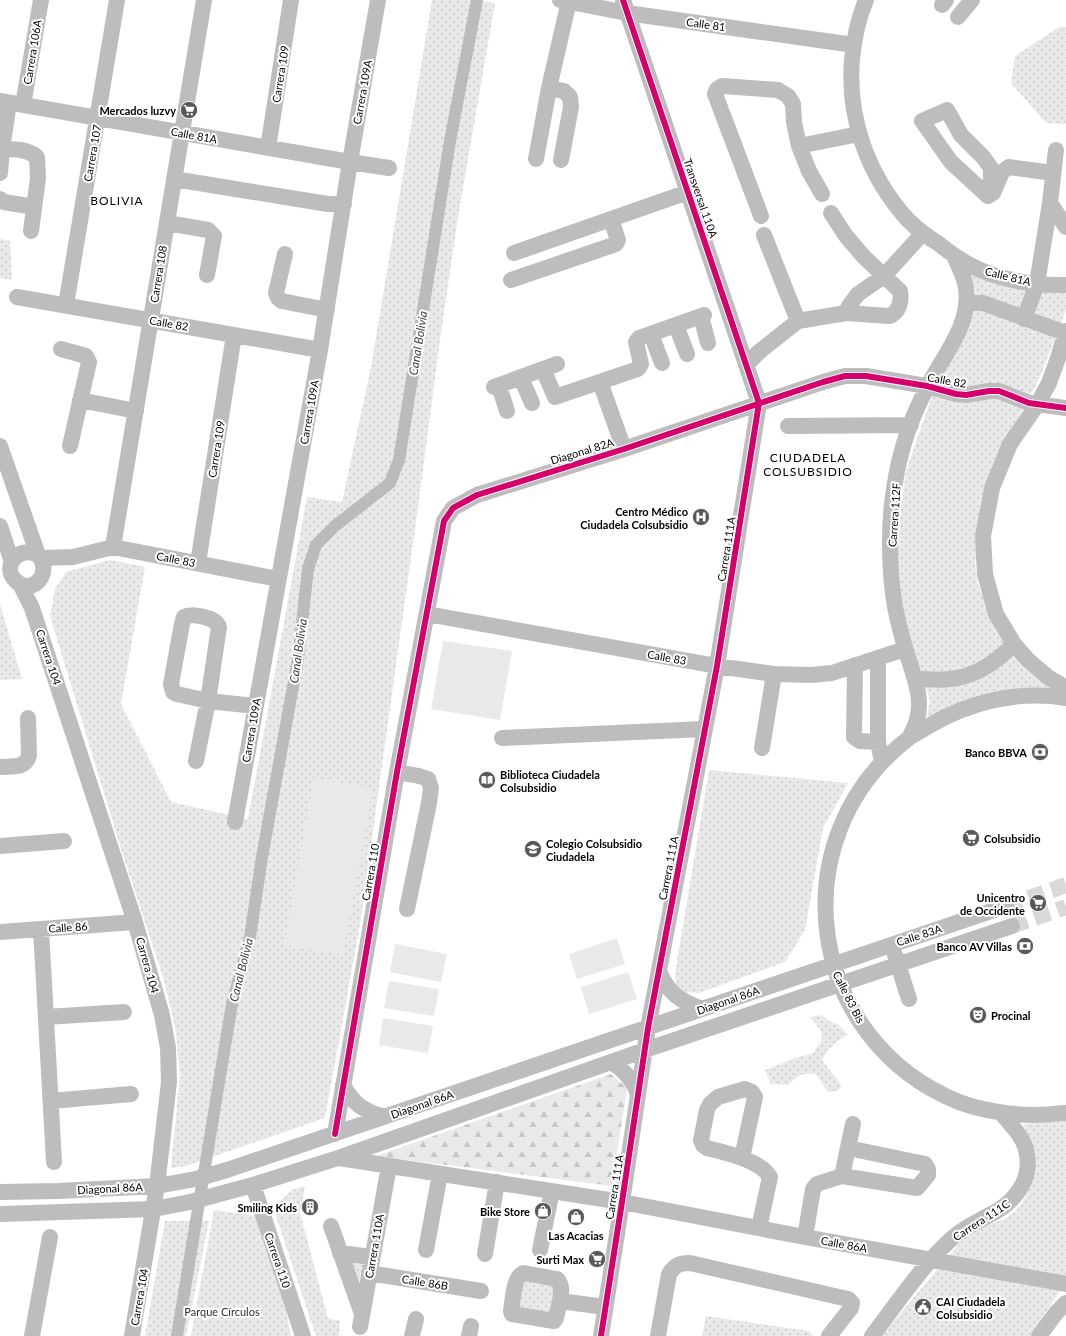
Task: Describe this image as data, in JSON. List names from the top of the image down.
{
  "streets": {
    "street": [
      "Calle 81",
      "Carrera 106A",
      "Carrera 109",
      "Carrera 109A",
      "Calle 81A",
      "Carrera 107",
      "Transversal 110A",
      "Carrera 108",
      "Calle 82",
      "Diagonal 82A",
      "Carrera 112F",
      "Carrera 111A",
      "Calle 83",
      "Carrera 104",
      "Carrera 110",
      "Calle 86",
      "Calle 83A",
      "Calle 83 Bis",
      "Diagonal 86A",
      "Carrera 111C",
      "Calle 86A",
      "Carrera 110A",
      "Calle 86B"
    ]
  },
  "crossings": [
    ["Calle 81", "Transversal 110A"],
    ["Carrera 106A", "Calle 81A"],
    ["Carrera 109", "Calle 81A"],
    ["Carrera 109", "Calle 82"],
    ["Carrera 109", "Calle 83"],
    ["Carrera 109A", "Calle 81A"],
    ["Carrera 109A", "Calle 82"],
    ["Carrera 109A", "Calle 83"],
    ["Calle 81A", "Carrera 107"],
    ["Calle 81A", "Carrera 108"],
    ["Calle 81A", "Carrera 112F"],
    ["Carrera 107", "Calle 82"],
    ["Transversal 110A", "Diagonal 82A"],
    ["Transversal 110A", "Carrera 111A"],
    ["Carrera 108", "Calle 82"],
    ["Carrera 108", "Calle 83"],
    ["Calle 82", "Diagonal 82A"],
    ["Calle 82", "Carrera 112F"],
    ["Diagonal 82A", "Carrera 111A"],
    ["Diagonal 82A", "Calle 83"],
    ["Diagonal 82A", "Carrera 110"],
    ["Carrera 112F", "Calle 83"],
    ["Carrera 112F", "Calle 83 Bis"],
    ["Carrera 111A", "Calle 83"],
    ["Carrera 111A", "Diagonal 86A"],
    ["Carrera 111A", "Calle 86A"],
    ["Calle 83", "Carrera 104"],
    ["Calle 83", "Carrera 110"],
    ["Carrera 104", "Calle 86"],
    ["Carrera 104", "Diagonal 86A"],
    ["Carrera 110", "Diagonal 86A"],
    ["Calle 83A", "Calle 83 Bis"],
    ["Calle 83A", "Diagonal 86A"],
    ["Calle 83 Bis", "Diagonal 86A"],
    ["Calle 83 Bis", "Carrera 111C"],
    ["Diagonal 86A", "Calle 86A"],
    ["Diagonal 86A", "Carrera 110A"],
    ["Carrera 111C", "Calle 86A"],
    ["Carrera 110A", "Calle 86B"]
  ],
  "districts": ["BOLIVIA", "CIUDADELA COLSUBSIDIO"],
  "water": ["Canal Bolivia"],
  "parks": ["Parque Círculos"],
  "places": {
    "supermarket": [
      "Mercados luzvy",
      "Colsubsidio",
      "Unicentro de Occidente",
      "Surti Max"
    ],
    "hospital": ["Centro Médico Ciudadela Colsubsidio"],
    "bank": ["Banco BBVA", "Banco AV Villas"],
    "library": ["Biblioteca Ciudadela Colsubsidio"],
    "school or university": ["Colegio Colsubsidio Ciudadela"],
    "theatre": ["Procinal"],
    "building": ["Smiling Kids"],
    "shop": ["Bike Store", "Las Acacias"],
    "public building": ["CAI Ciudadela Colsubsidio"]
  }
}
